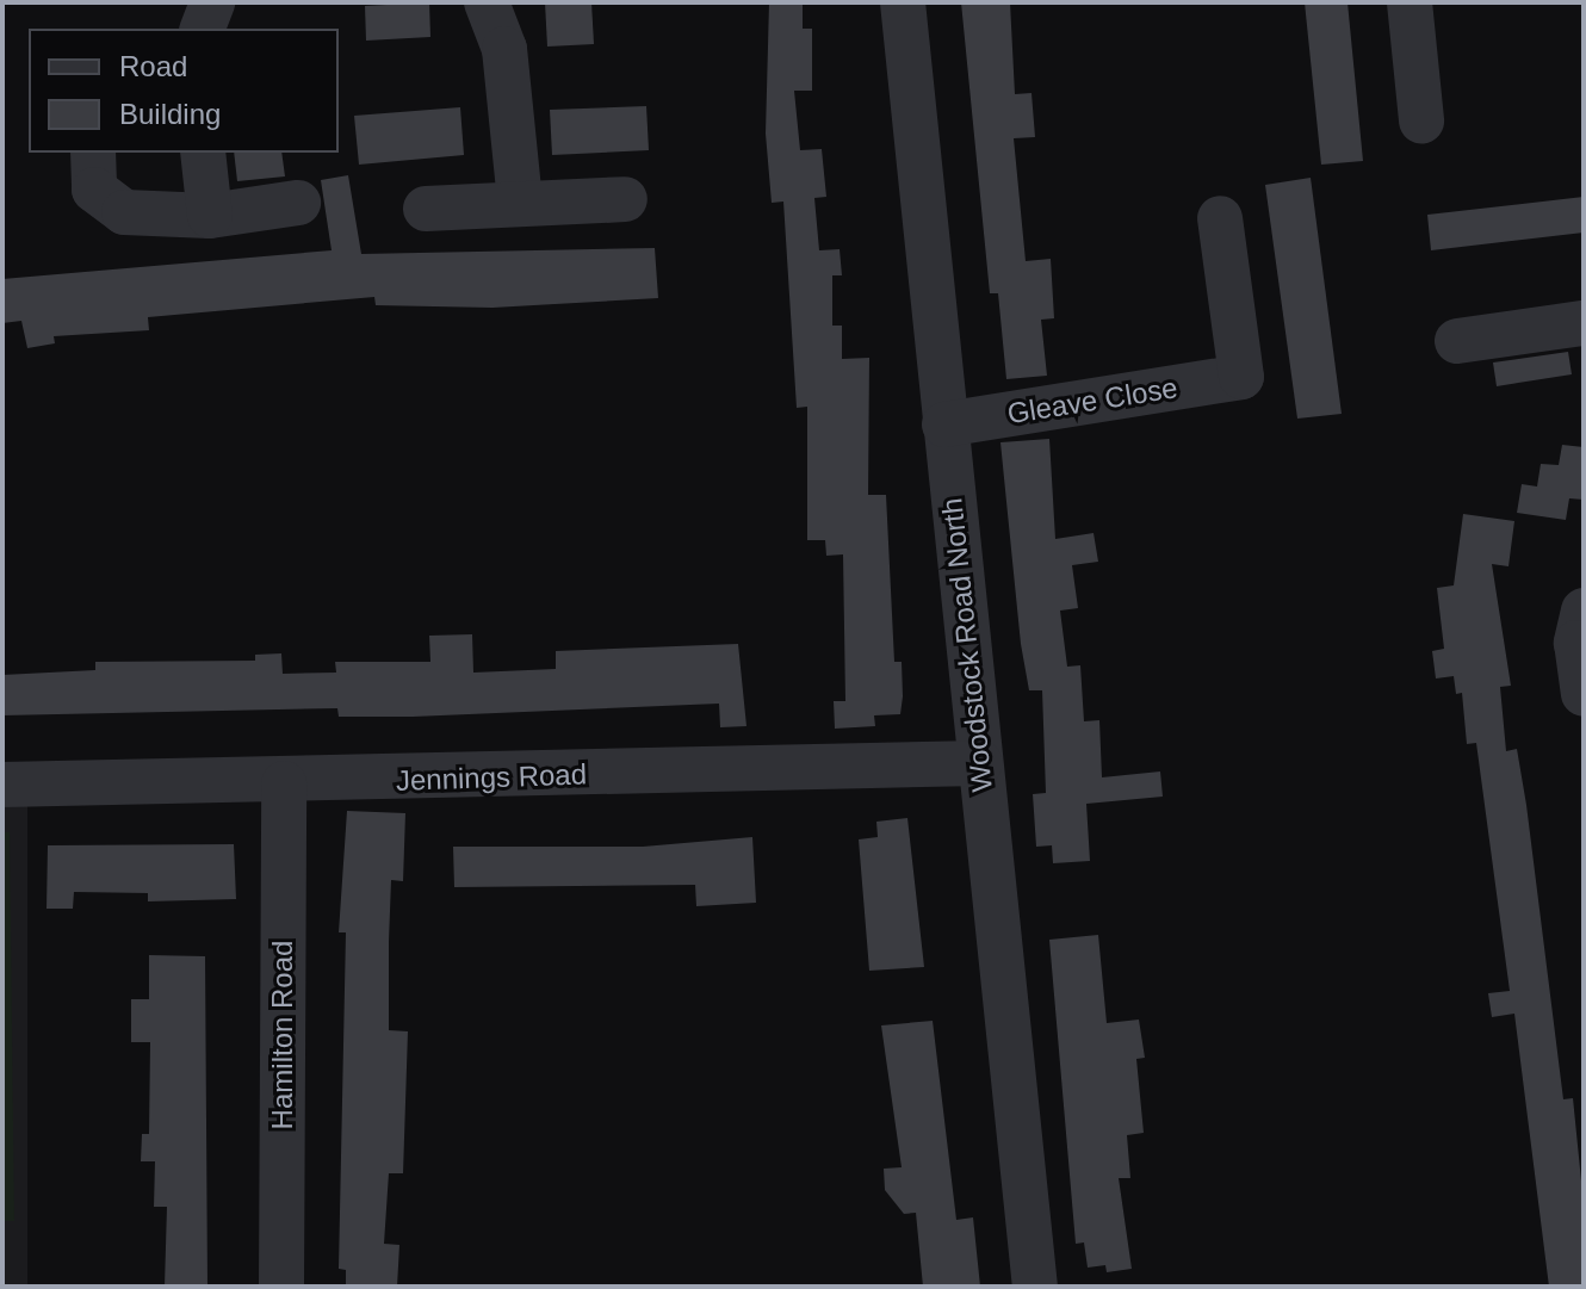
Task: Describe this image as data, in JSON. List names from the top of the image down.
{
  "streets": {
    "street": [
      "Gleave Close",
      "Woodstock Road North",
      "Jennings Road",
      "Hamilton Road"
    ]
  },
  "crossings": [
    ["Gleave Close", "Woodstock Road North"],
    ["Woodstock Road North", "Jennings Road"],
    ["Jennings Road", "Hamilton Road"]
  ],
  "legend": ["Road", "Building"]
}
